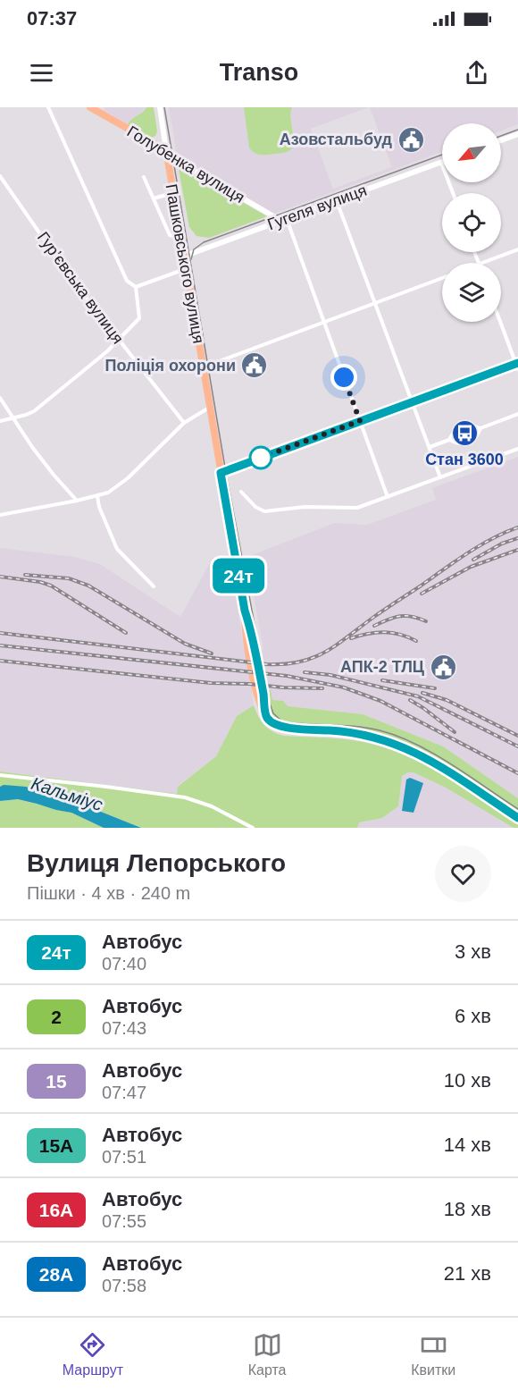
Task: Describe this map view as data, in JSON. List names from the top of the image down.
{
  "streets": {
    "highway": ["Голубенка вулиця", "Пашковського вулиця"],
    "street": ["Гугеля вулиця", "Гур’євська вулиця"]
  },
  "crossings": [
    ["Голубенка вулиця", "Гугеля вулиця"],
    ["Голубенка вулиця", "Пашковського вулиця"],
    ["Гугеля вулиця", "Пашковського вулиця"]
  ],
  "water": ["Кальміус"],
  "places": {
    "public building": ["Азовстальбуд", "Поліція охорони", "АПК-2 ТЛЦ"],
    "bus stop": ["Стан 3600"]
  },
  "lines": ["bus line 24т"],
  "north": "bottom left",
  "page": {
    "status": "07:37",
    "header": "Transo",
    "on_map": "24т",
    "heading": ["Вулиця Лепорського", "Пішки · 4 хв · 240 m"],
    "list": [
      {
        "mark": "24т",
        "name": "Автобус",
        "note": "07:40",
        "value": "3 хв"
      },
      {
        "mark": "2",
        "name": "Автобус",
        "note": "07:43",
        "value": "6 хв"
      },
      {
        "mark": "15",
        "name": "Автобус",
        "note": "07:47",
        "value": "10 хв"
      },
      {
        "mark": "15А",
        "name": "Автобус",
        "note": "07:51",
        "value": "14 хв"
      },
      {
        "mark": "16А",
        "name": "Автобус",
        "note": "07:55",
        "value": "18 хв"
      },
      {
        "mark": "28А",
        "name": "Автобус",
        "note": "07:58",
        "value": "21 хв"
      }
    ],
    "tabs": ["Маршрут", "Карта", "Квитки"]
  }
}
